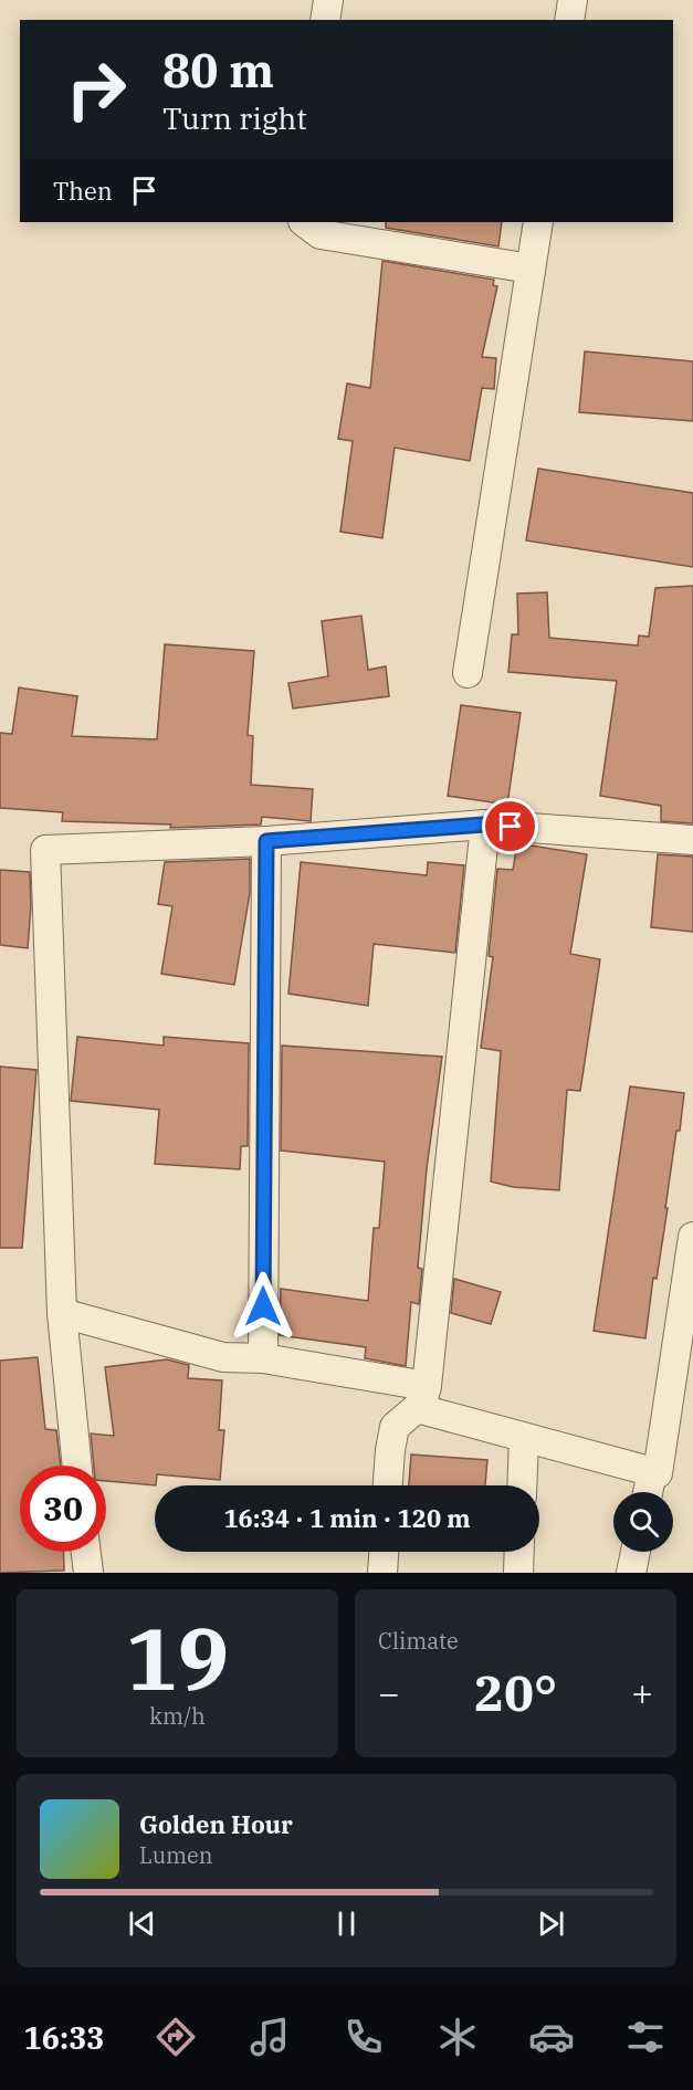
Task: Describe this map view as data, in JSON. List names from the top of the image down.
{
  "page": {
    "turn": ["80 m", "Turn right"],
    "then": "Then",
    "limit": "30",
    "trip": "16:34 · 1 min · 120 m",
    "tile": [
      ["19", "km/h"],
      "Climate"
    ],
    "heat": ["−", "20°", "+"],
    "song": ["Golden Hour", "Lumen"],
    "tabs": "16:33"
  }
}
